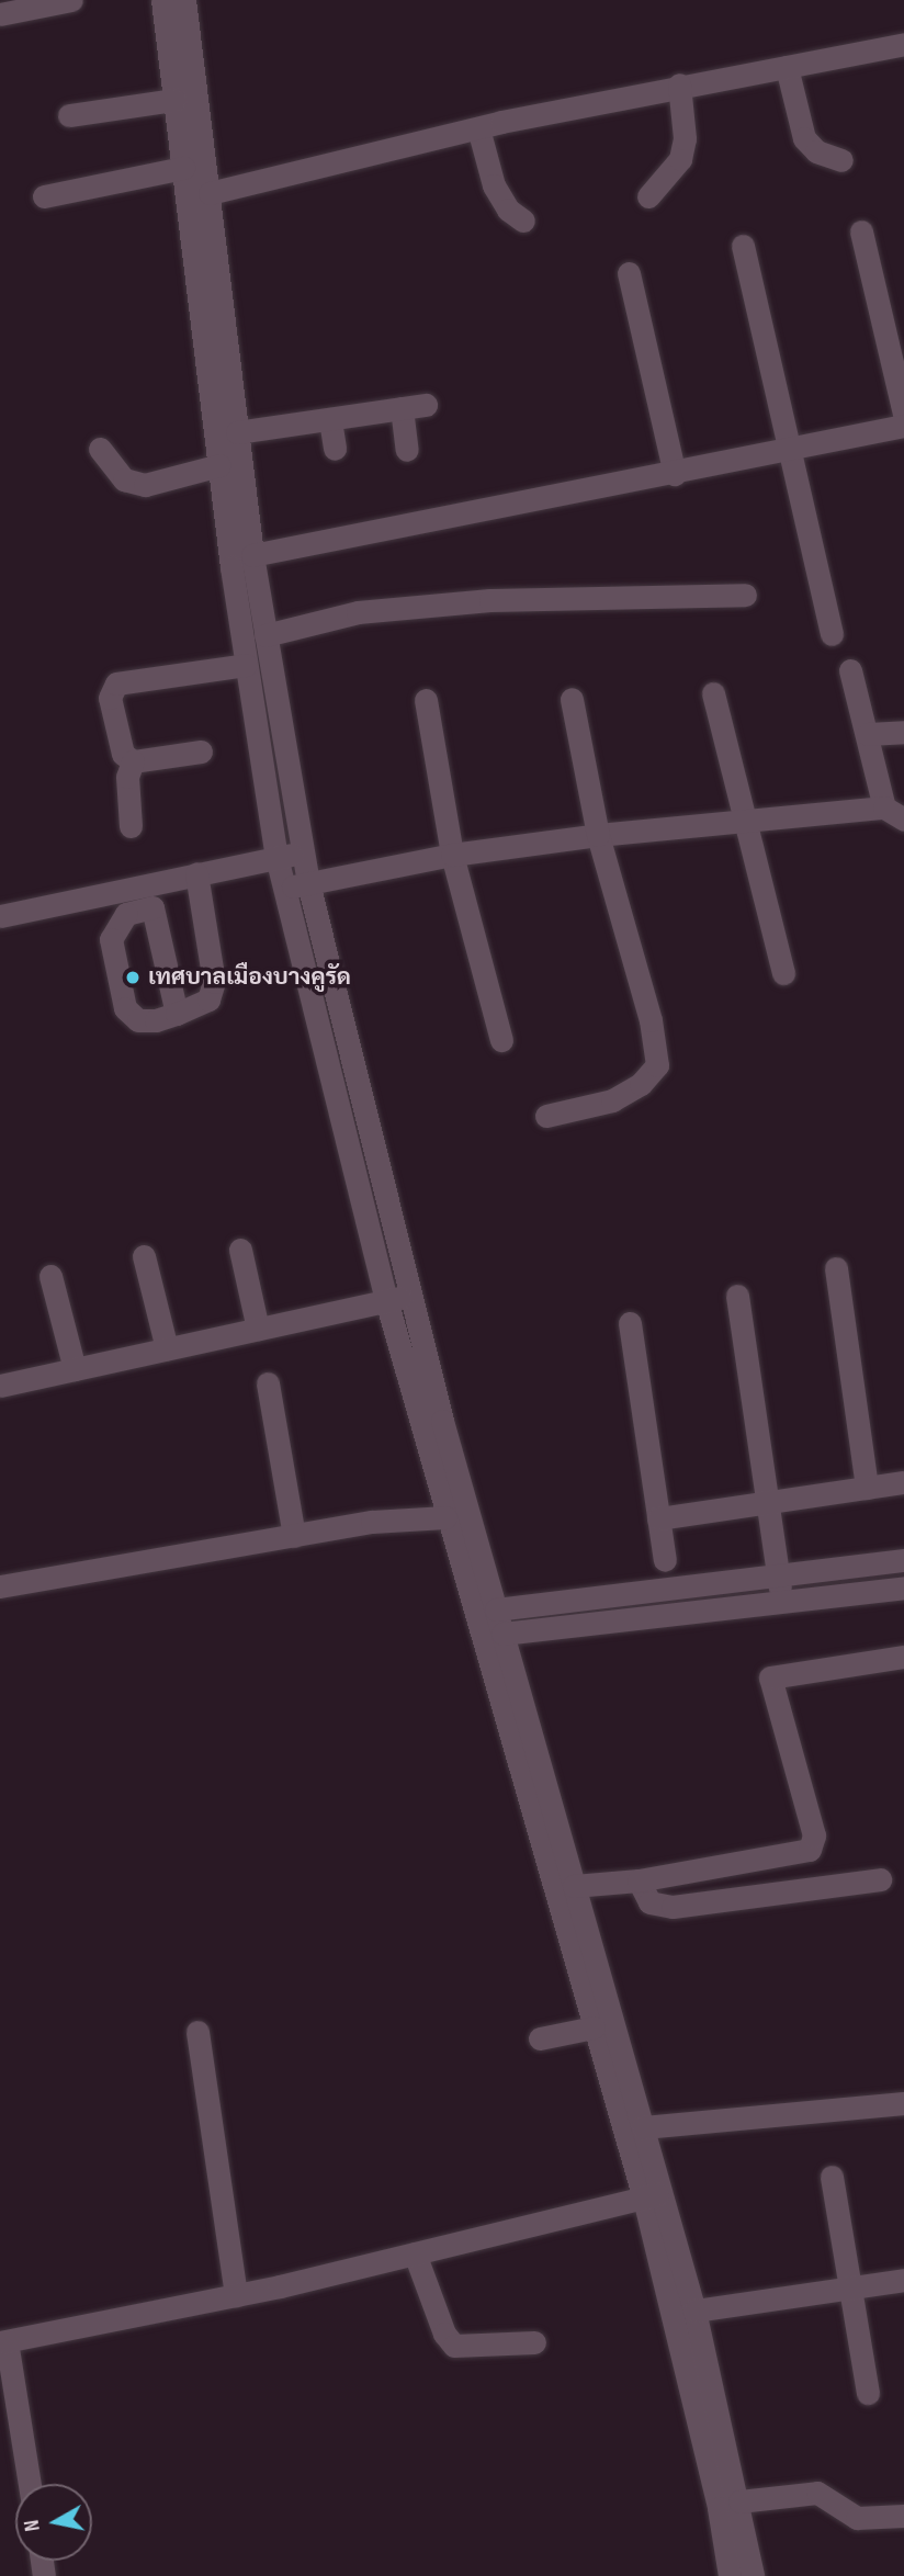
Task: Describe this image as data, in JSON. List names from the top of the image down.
{
  "places": ["เทศบาลเมืองบางคูรัด"],
  "north": "left"
}
